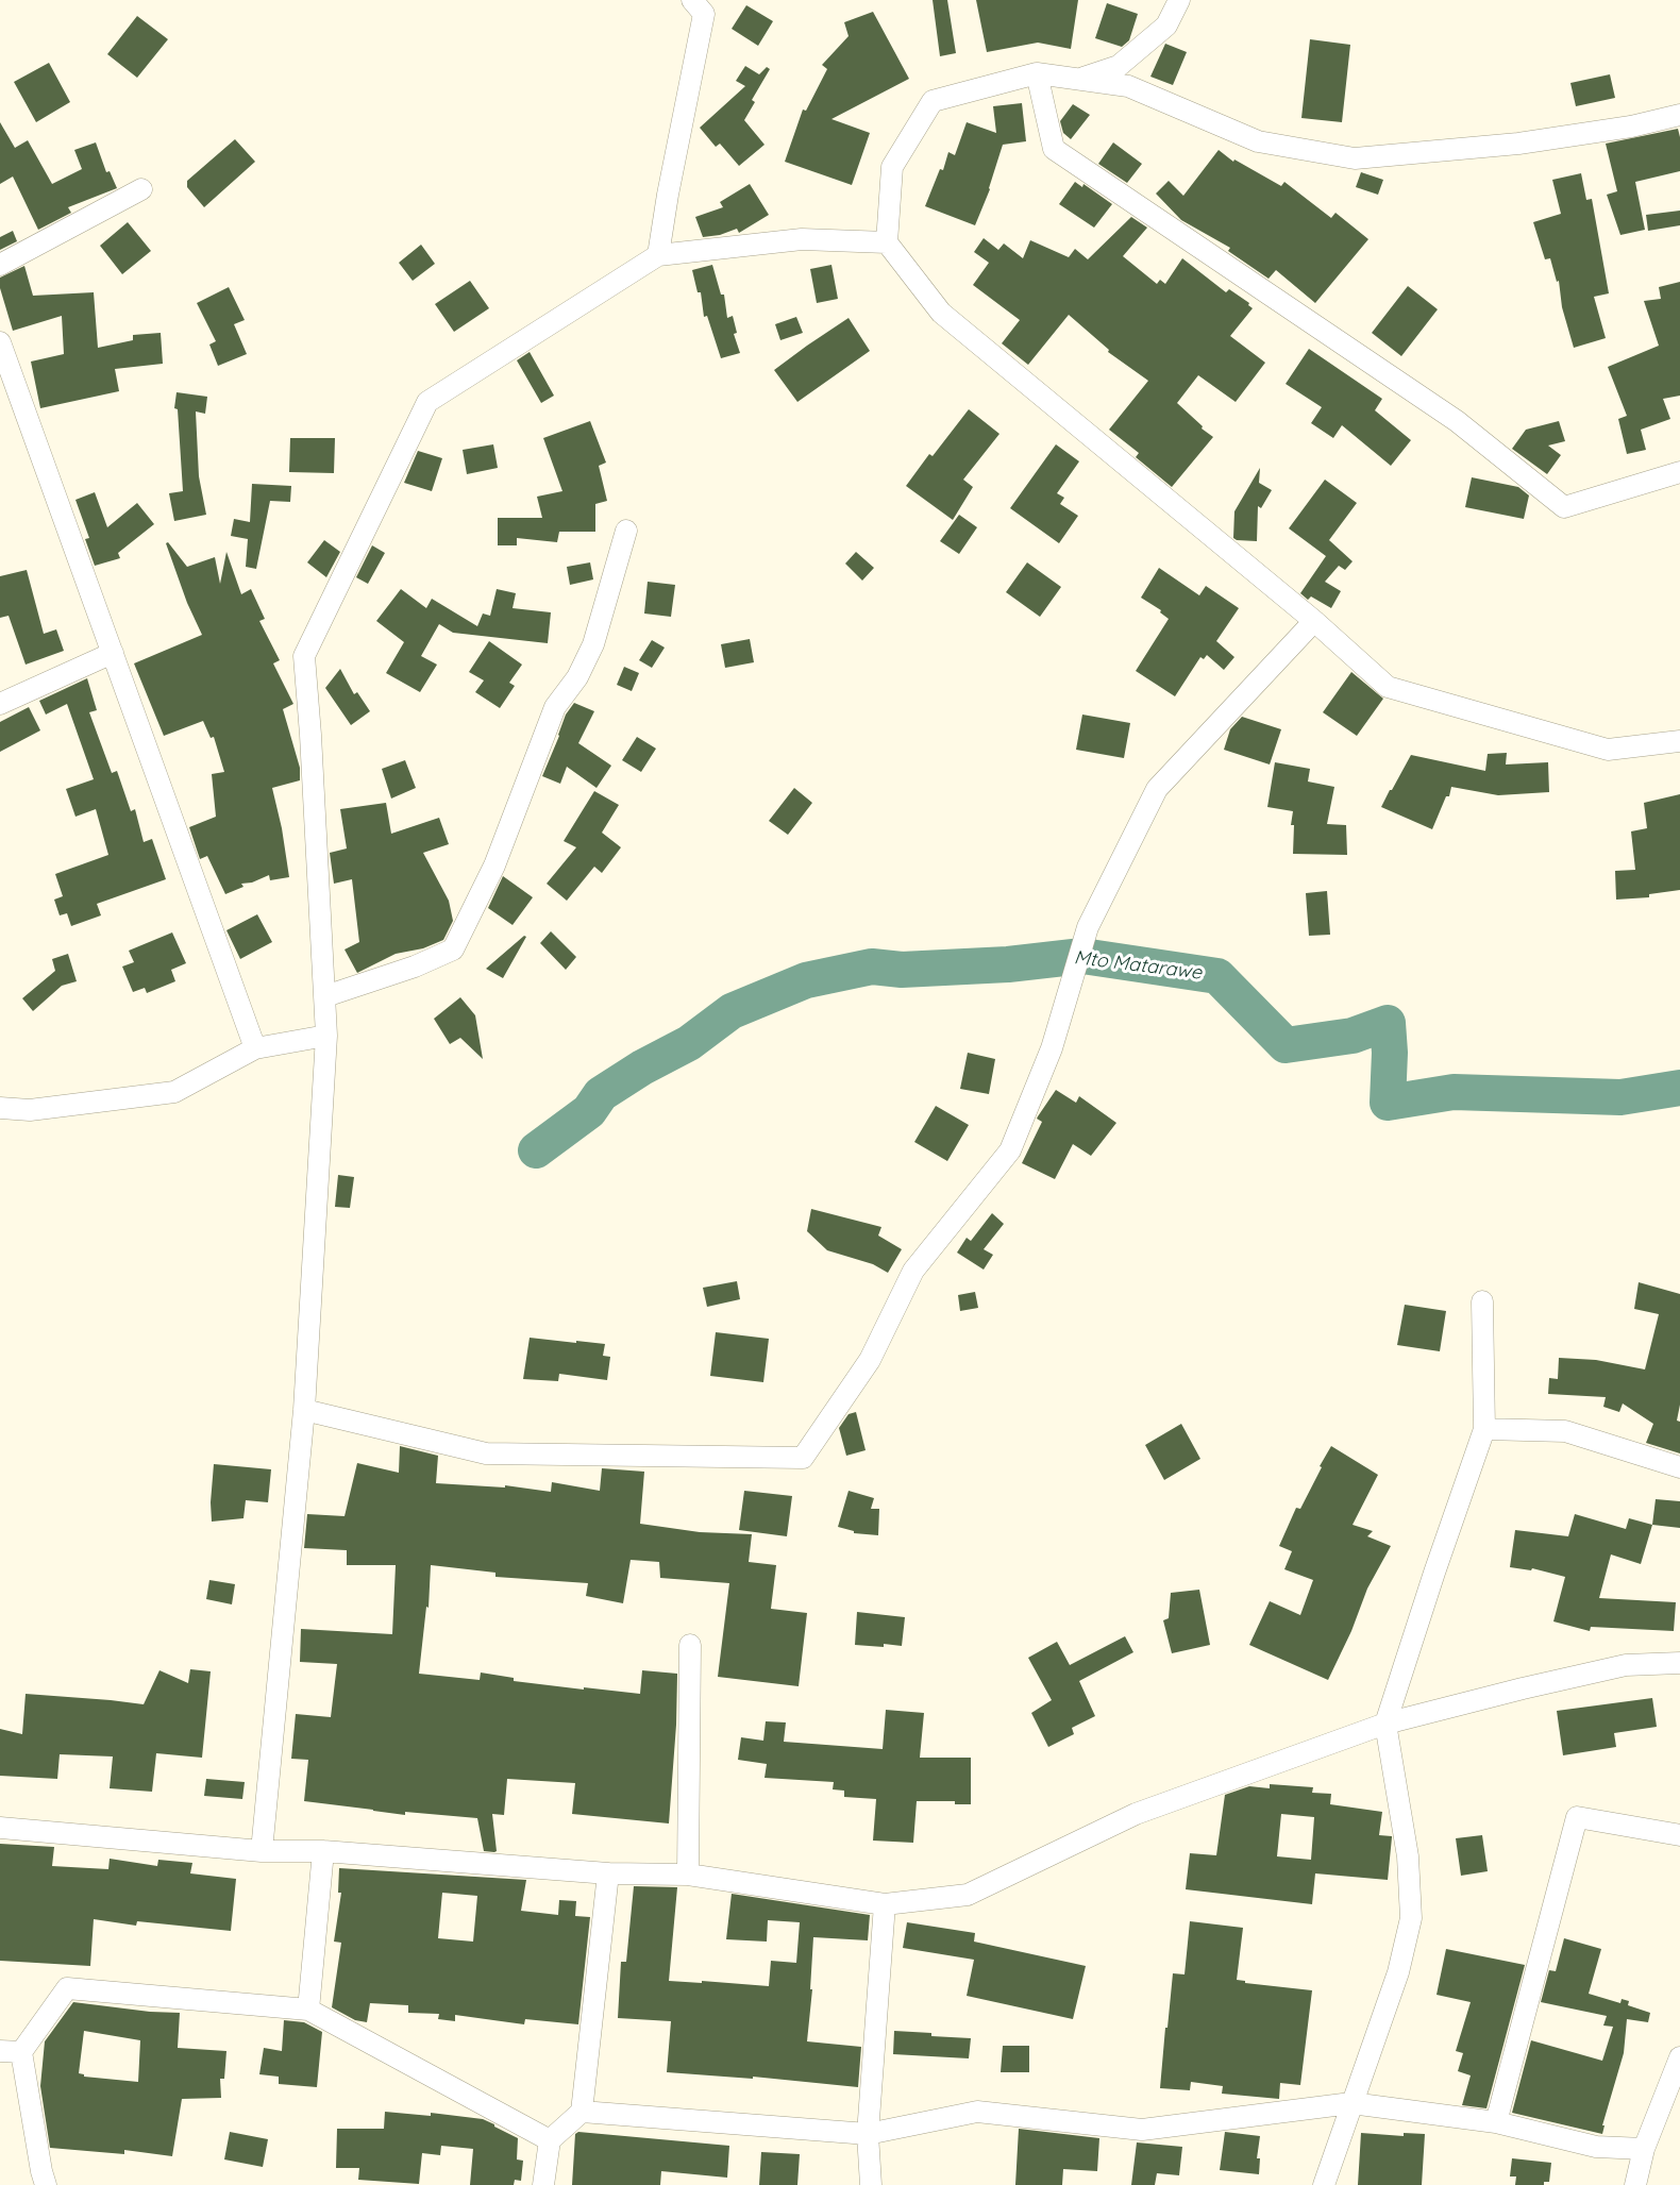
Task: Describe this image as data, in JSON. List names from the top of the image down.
{
  "water": ["Mto Matarawe"]
}
